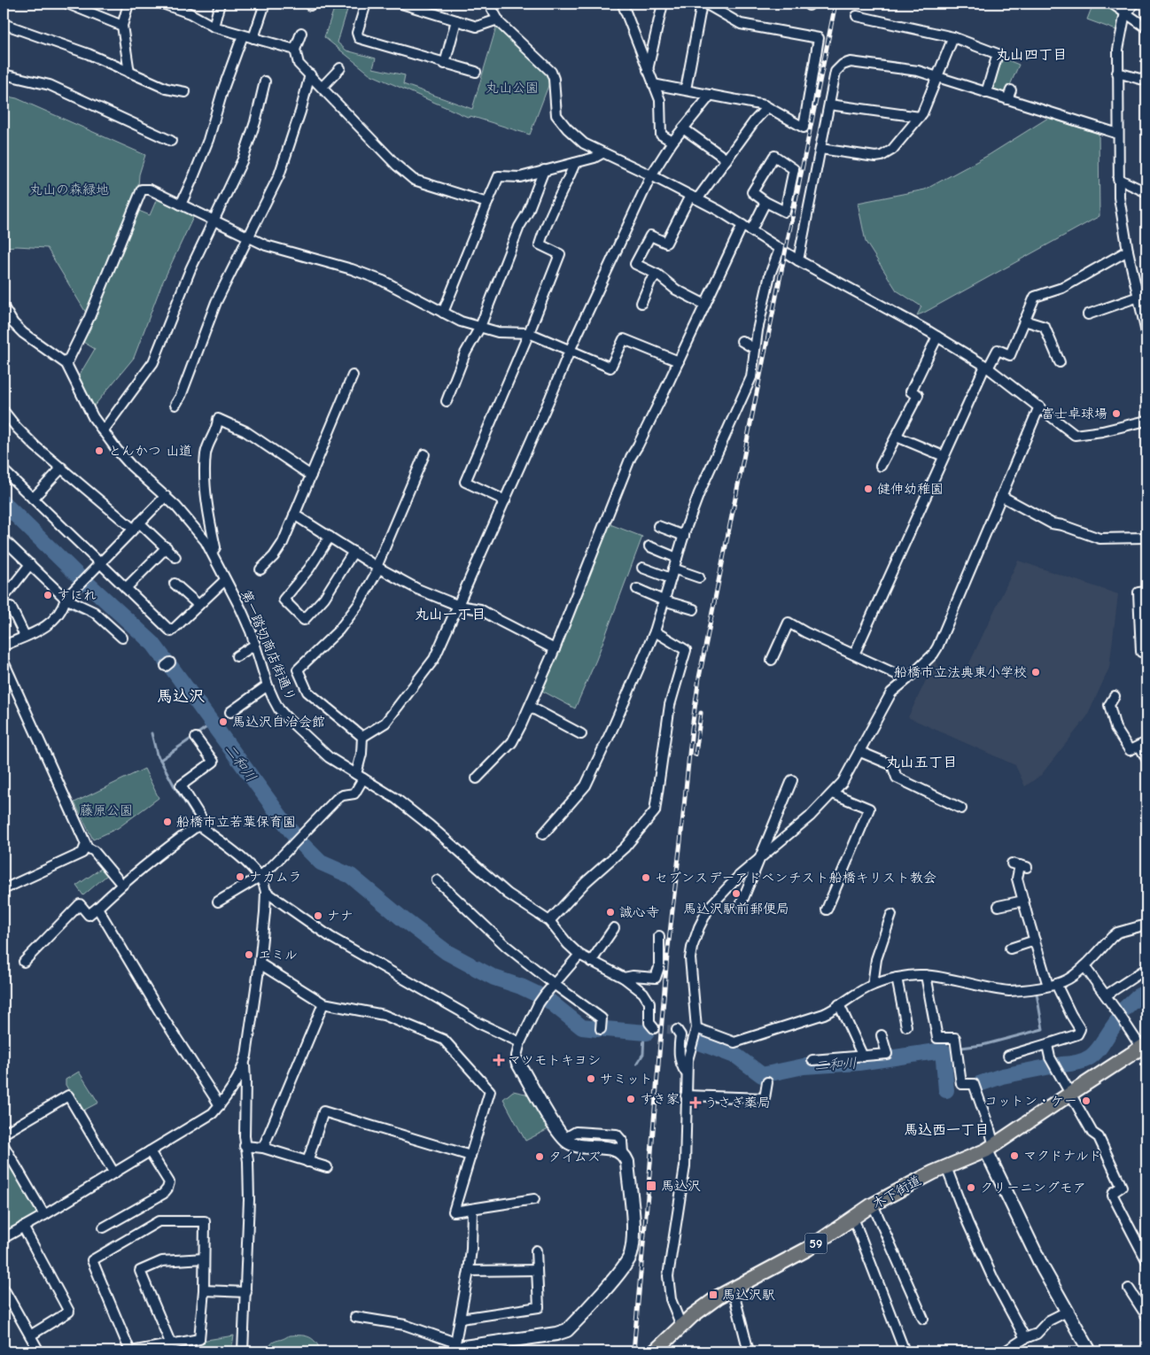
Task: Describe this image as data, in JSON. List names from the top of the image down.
{
  "streets": {
    "main road": ["木下街道", "59"],
    "street": ["第一踏切商店街通り"]
  },
  "districts": [
    "丸山四丁目",
    "丸山一丁目",
    "馬込沢",
    "丸山五丁目",
    "馬込西一丁目"
  ],
  "water": ["二和川"],
  "parks": ["丸山公園", "丸山の森緑地", "藤原公園"],
  "places": {
    "other": [
      "富士卓球場",
      "とんかつ 山道",
      "健伸幼稚園",
      "すにれ",
      "船橋市立法典東小学校",
      "馬込沢自治会館",
      "船橋市立若葉保育園",
      "ナカムラ",
      "セブンスデーアドベンチスト船橋キリスト教会",
      "馬込沢駅前郵便局",
      "誠心寺",
      "ナナ",
      "エミル",
      "サミット",
      "すき家",
      "コットン・ケー",
      "マクドナルド",
      "タイムズ",
      "クリーニングモア"
    ],
    "health": ["マツモトキヨシ", "うさぎ薬局"],
    "transit": ["馬込沢", "馬込沢駅"]
  }
}
